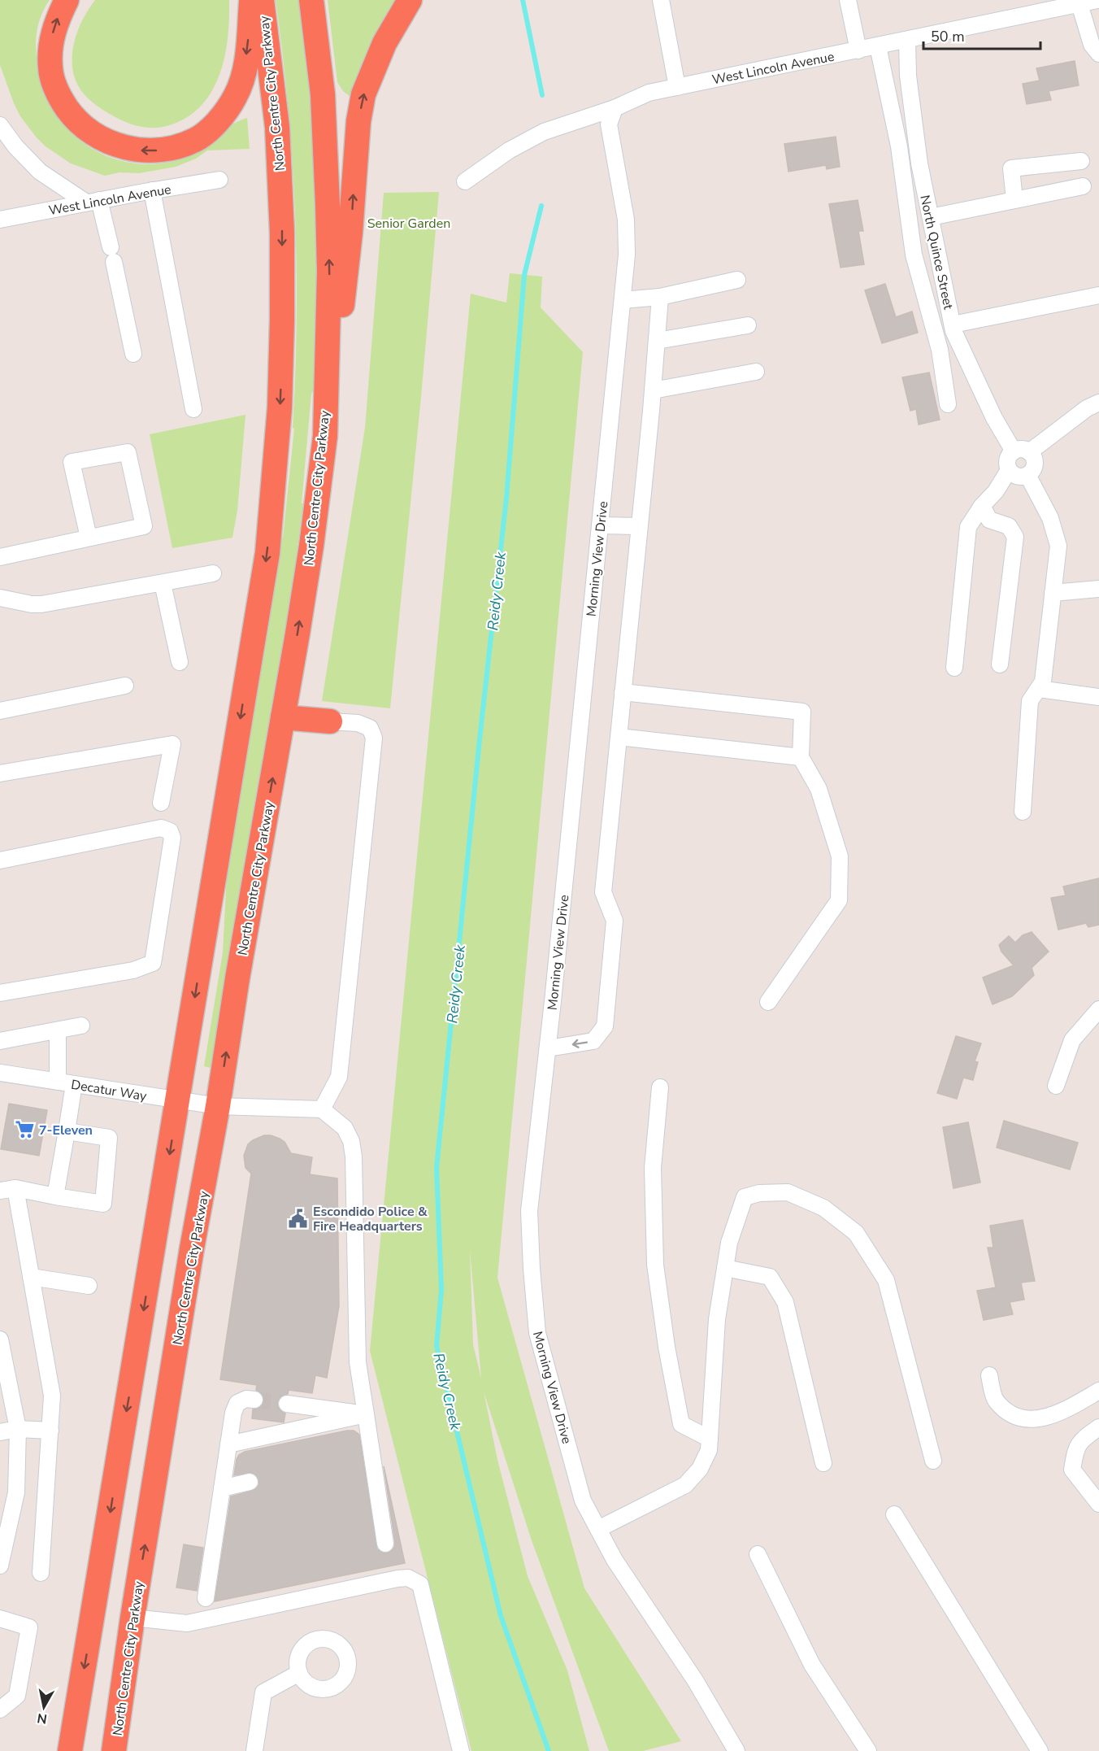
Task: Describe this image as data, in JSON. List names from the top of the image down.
{
  "streets": {
    "highway": ["North Centre City Parkway"],
    "street": [
      "West Lincoln Avenue",
      "North Quince Street",
      "Morning View Drive",
      "Decatur Way"
    ]
  },
  "crossings": [
    ["West Lincoln Avenue", "North Quince Street"],
    ["West Lincoln Avenue", "Morning View Drive"],
    ["North Centre City Parkway", "Decatur Way"]
  ],
  "water": ["Reidy Creek"],
  "parks": ["Senior Garden"],
  "places": {
    "supermarket": ["7-Eleven"],
    "public building": ["Escondido Police & Fire Headquarters"]
  },
  "scale_bar": "50 m",
  "north": "bottom"
}
